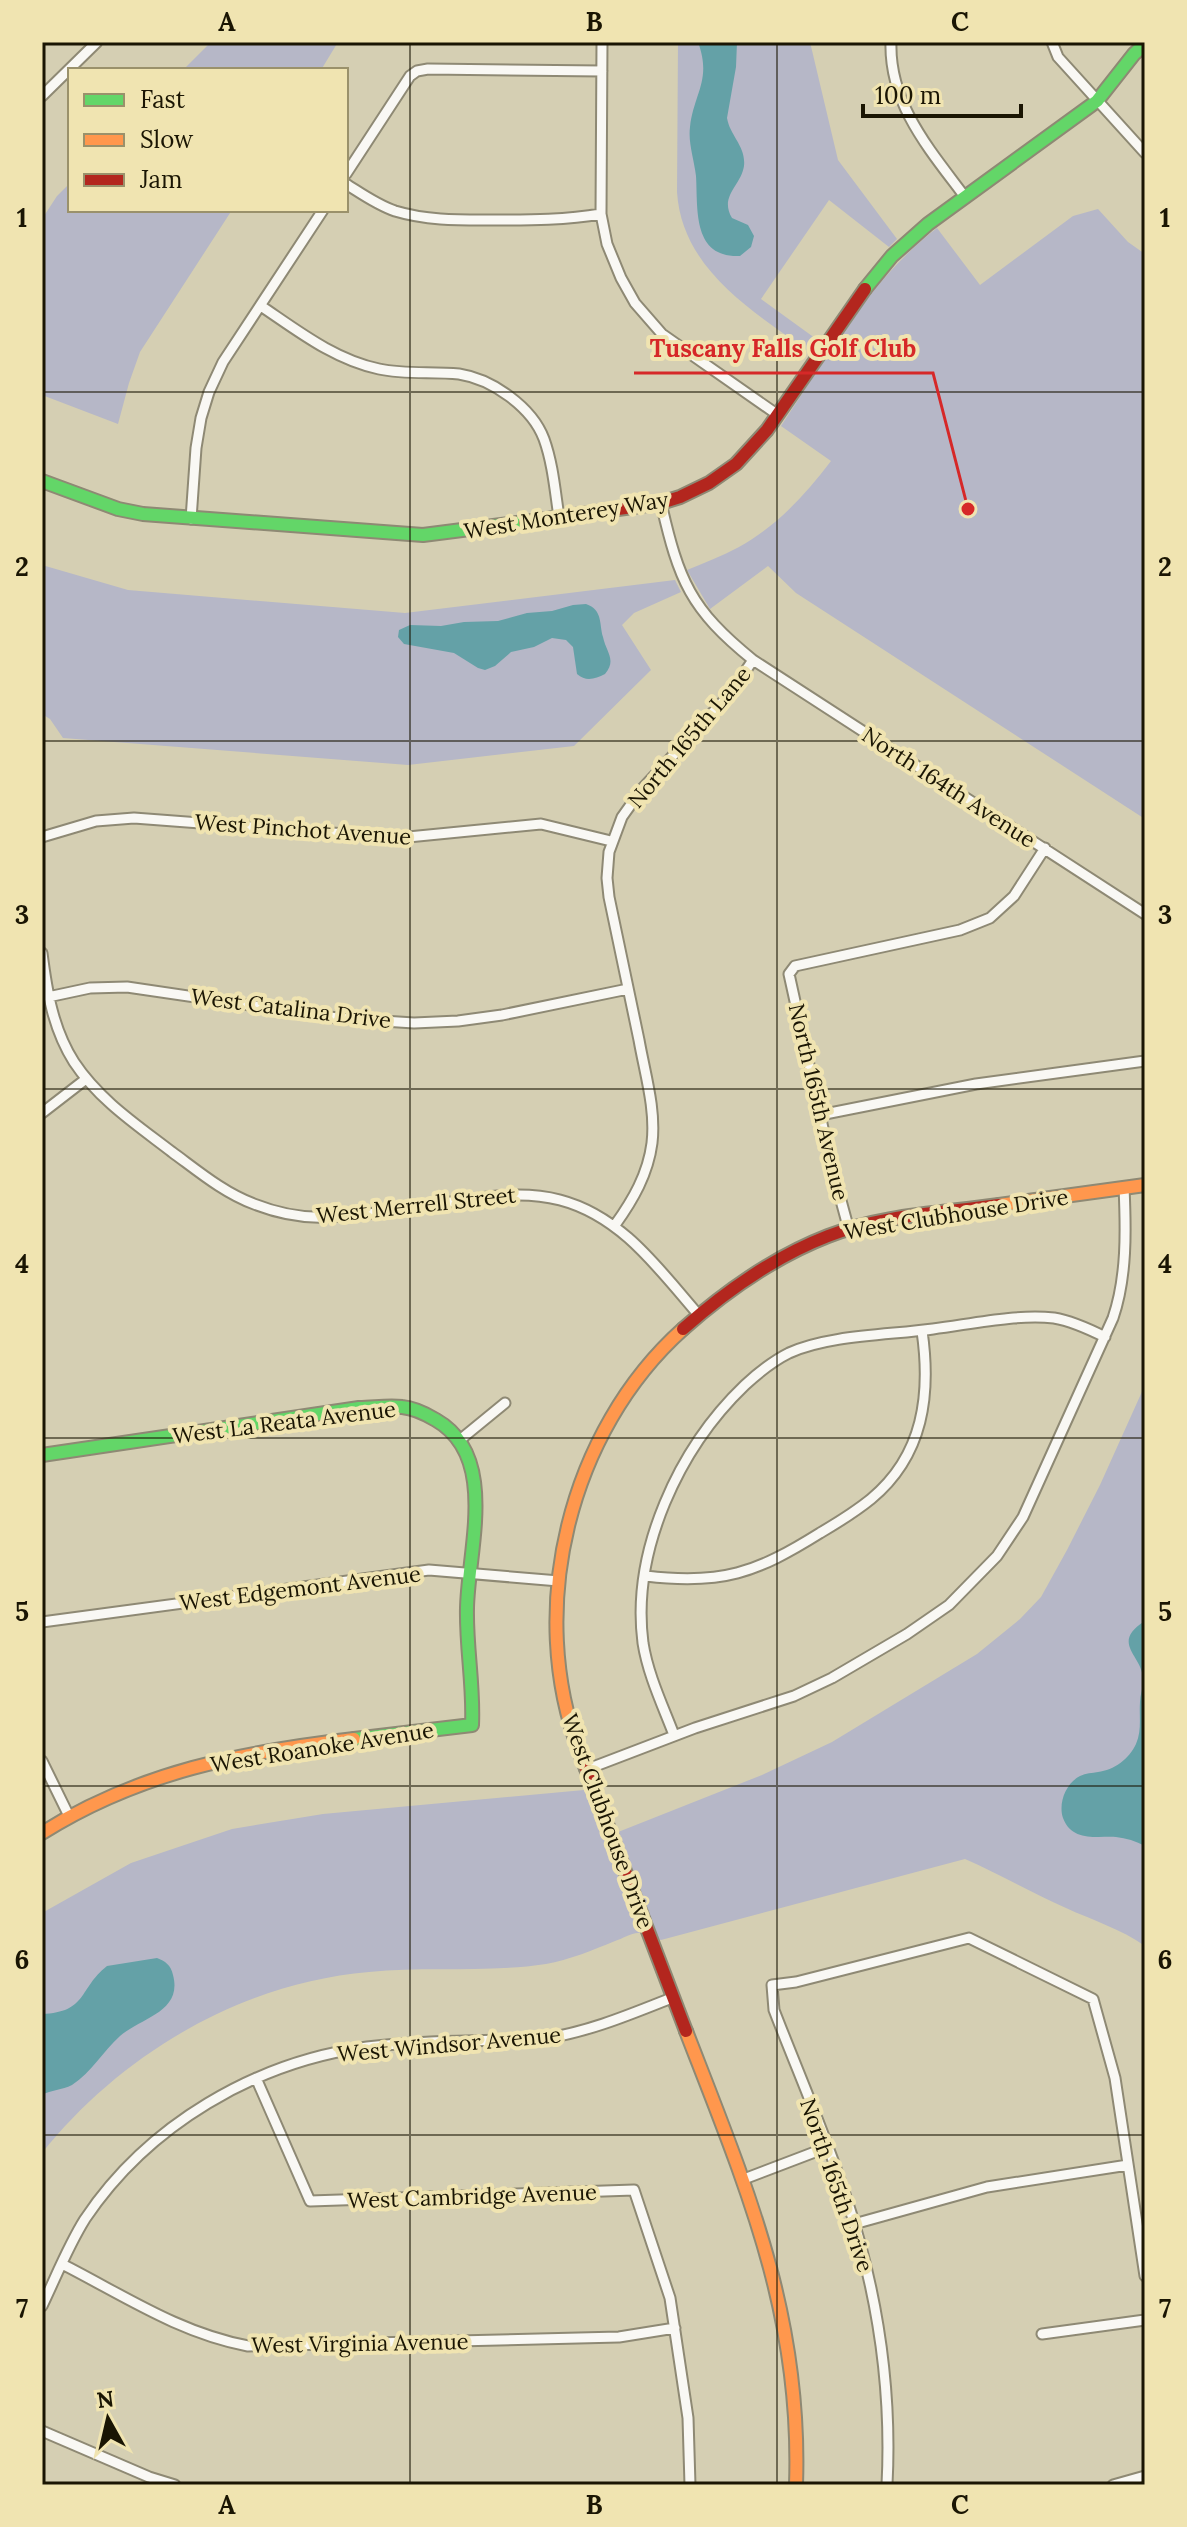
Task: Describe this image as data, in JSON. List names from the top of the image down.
{
  "streets": {
    "street": [
      "West Monterey Way",
      "North 165th Lane",
      "North 164th Avenue",
      "West Pinchot Avenue",
      "West Catalina Drive",
      "North 165th Avenue",
      "West Merrell Street",
      "West Clubhouse Drive",
      "West La Reata Avenue",
      "West Edgemont Avenue",
      "West Roanoke Avenue",
      "West Windsor Avenue",
      "North 165th Drive",
      "West Cambridge Avenue",
      "West Virginia Avenue"
    ]
  },
  "crossings": [
    ["West Monterey Way", "North 165th Lane"],
    ["North 165th Lane", "North 164th Avenue"],
    ["North 165th Lane", "West Pinchot Avenue"],
    ["North 165th Lane", "West Catalina Drive"],
    ["North 165th Lane", "West Merrell Street"],
    ["North 164th Avenue", "North 165th Avenue"],
    ["West Catalina Drive", "West Merrell Street"],
    ["North 165th Avenue", "West Clubhouse Drive"],
    ["West Merrell Street", "West Clubhouse Drive"],
    ["West Clubhouse Drive", "West Edgemont Avenue"],
    ["West Clubhouse Drive", "West Windsor Avenue"],
    ["West Edgemont Avenue", "West Roanoke Avenue"],
    ["West Windsor Avenue", "West Cambridge Avenue"],
    ["West Windsor Avenue", "West Virginia Avenue"],
    ["West Cambridge Avenue", "West Virginia Avenue"]
  ],
  "places": ["Tuscany Falls Golf Club"],
  "legend": ["Fast", "Slow", "Jam"],
  "scale_bar": "100 m",
  "north": "top",
  "grid": {
    "columns": ["A", "B", "C"],
    "rows": [
      "1",
      "2",
      "3",
      "4",
      "5",
      "6",
      "7"
    ]
  }
}
